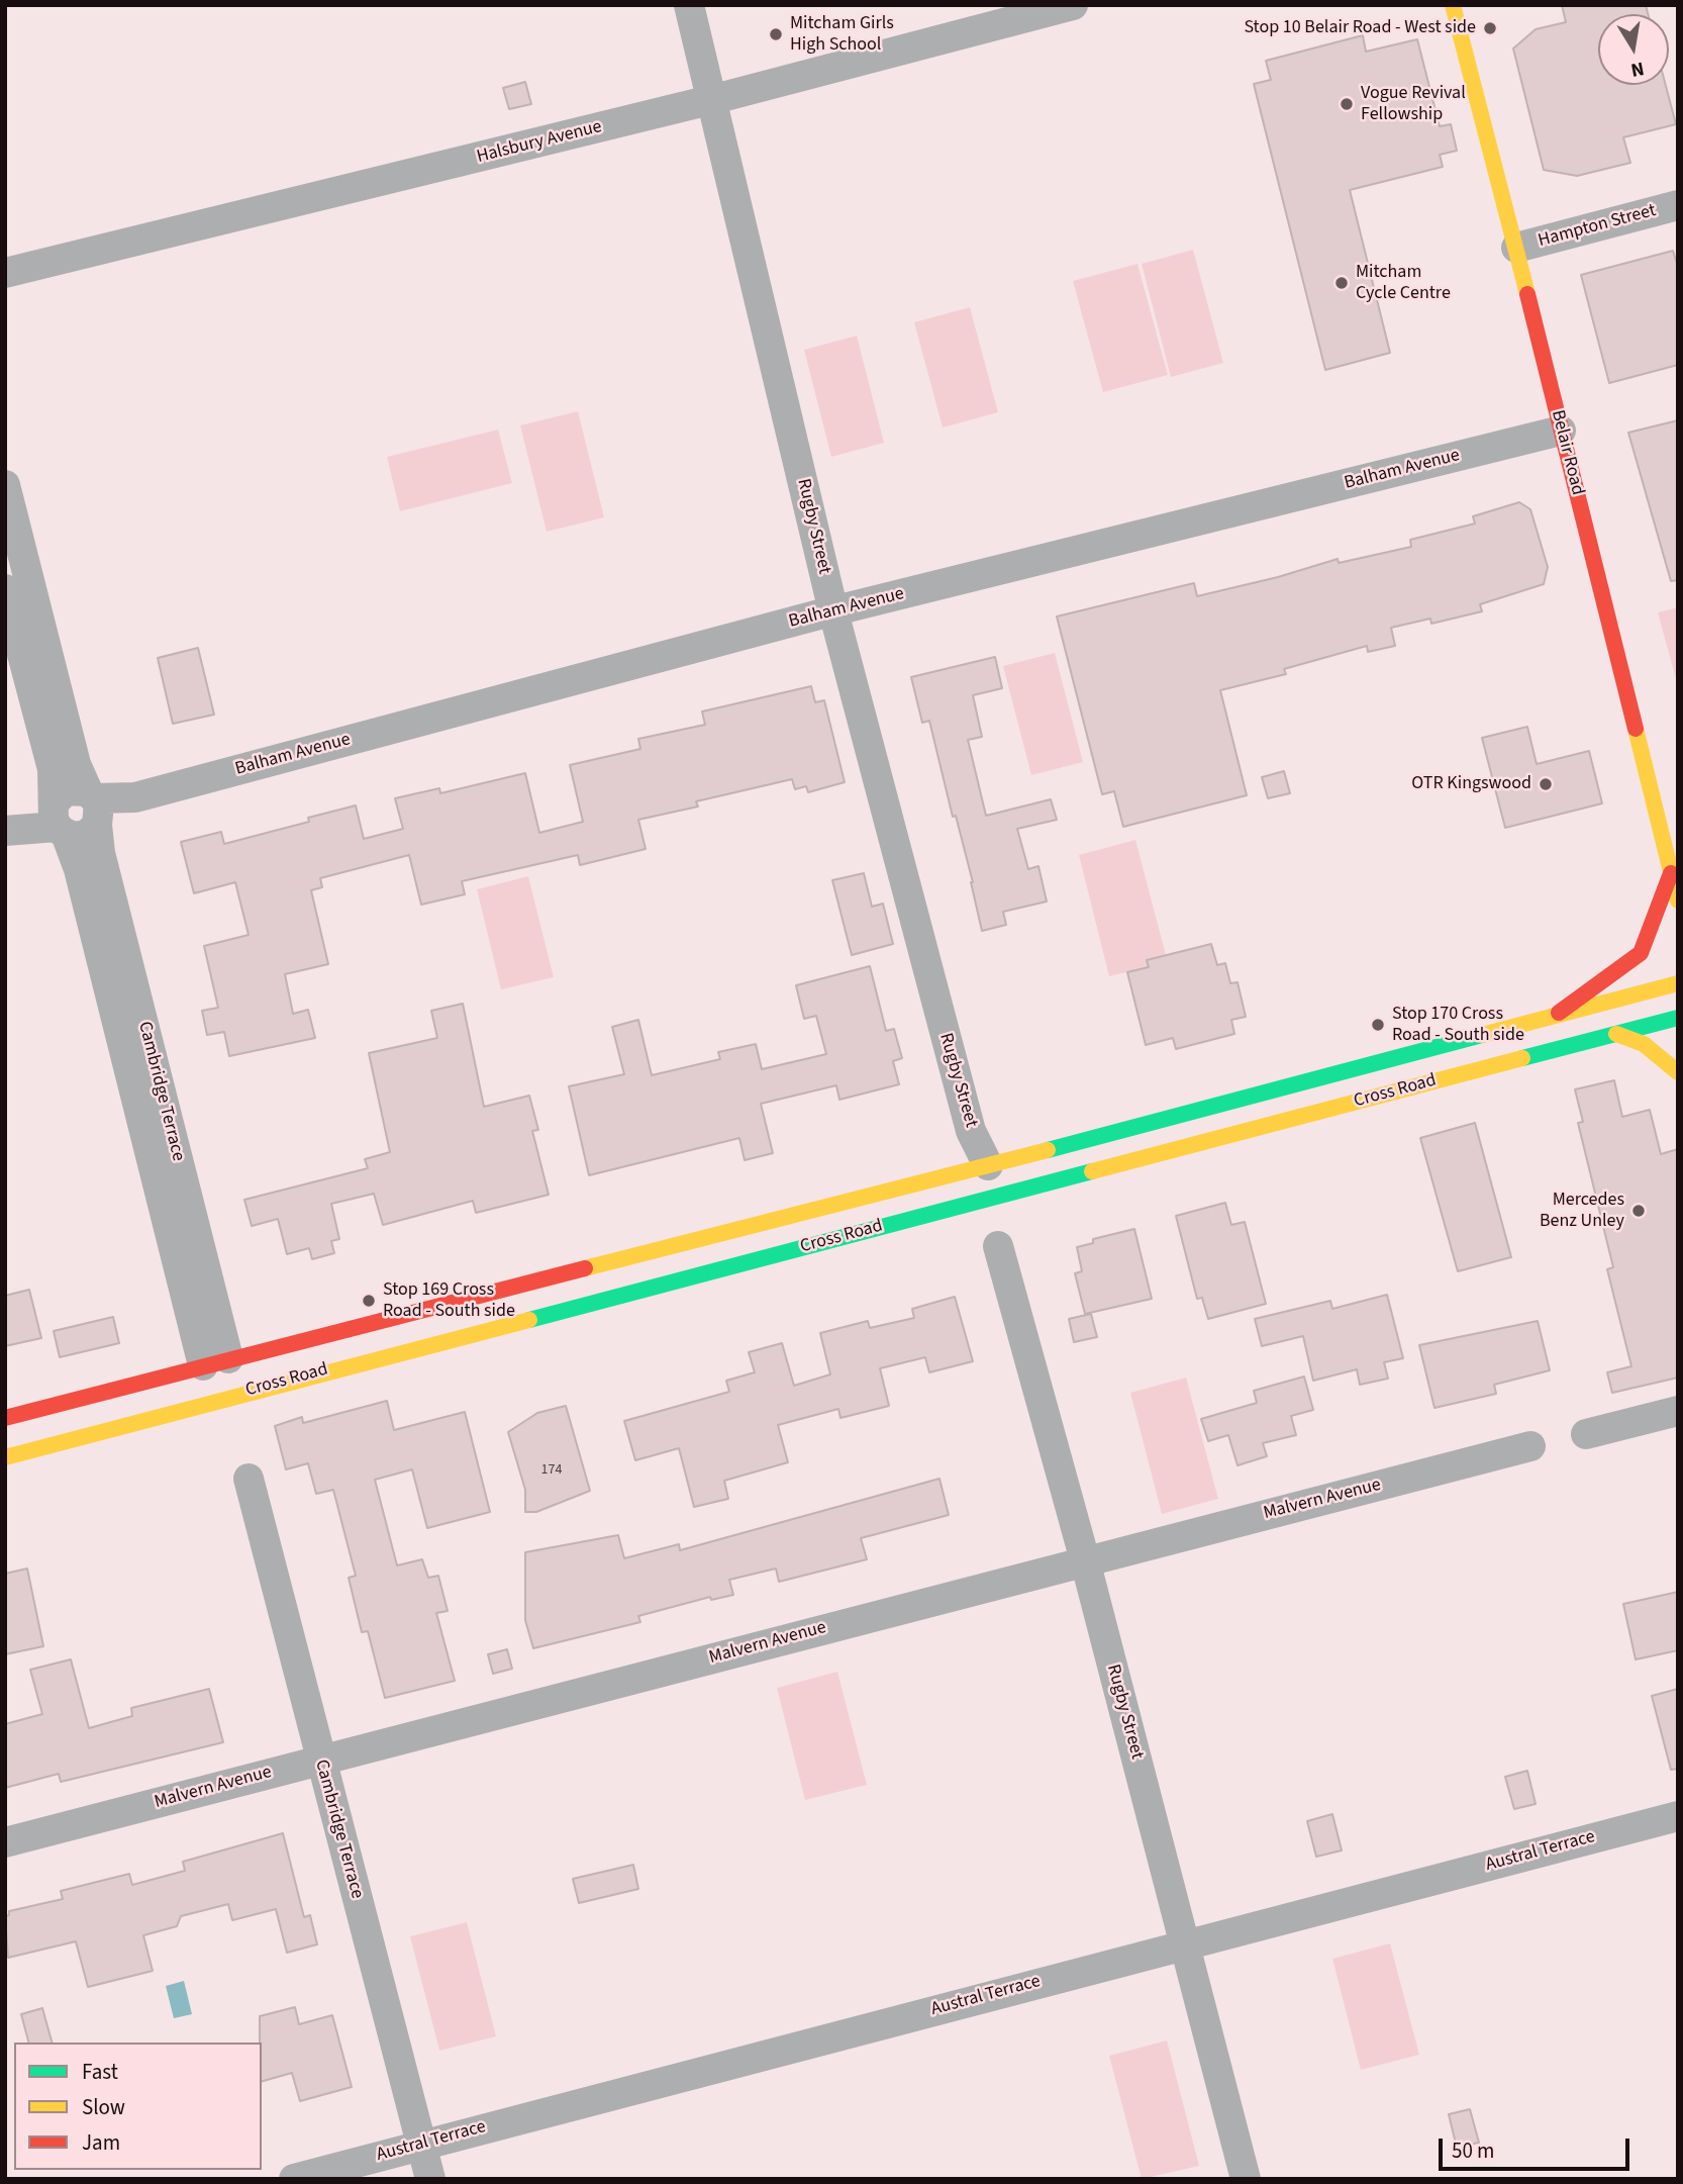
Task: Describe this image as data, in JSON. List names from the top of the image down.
{
  "streets": {
    "main road": ["Belair Road", "Cross Road"],
    "street": [
      "Halsbury Avenue",
      "Hampton Street",
      "Balham Avenue",
      "Rugby Street",
      "Cambridge Terrace",
      "Malvern Avenue",
      "Austral Terrace"
    ]
  },
  "crossings": [
    ["Halsbury Avenue", "Rugby Street"],
    ["Hampton Street", "Belair Road"],
    ["Belair Road", "Balham Avenue"],
    ["Balham Avenue", "Rugby Street"],
    ["Balham Avenue", "Cambridge Terrace"],
    ["Rugby Street", "Cross Road"],
    ["Rugby Street", "Malvern Avenue"],
    ["Rugby Street", "Austral Terrace"],
    ["Cambridge Terrace", "Cross Road"],
    ["Cambridge Terrace", "Malvern Avenue"],
    ["Cambridge Terrace", "Austral Terrace"]
  ],
  "places": [
    "Stop 10 Belair Road - West side",
    "Mitcham Girls High School",
    "Vogue Revival Fellowship",
    "Mitcham Cycle Centre",
    "OTR Kingswood",
    "Stop 170 Cross Road - South side",
    "Mercedes Benz Unley",
    "Stop 169 Cross Road - South side"
  ],
  "house_numbers": ["174"],
  "legend": ["Fast", "Slow", "Jam"],
  "scale_bar": "50 m",
  "north": "bottom"
}
